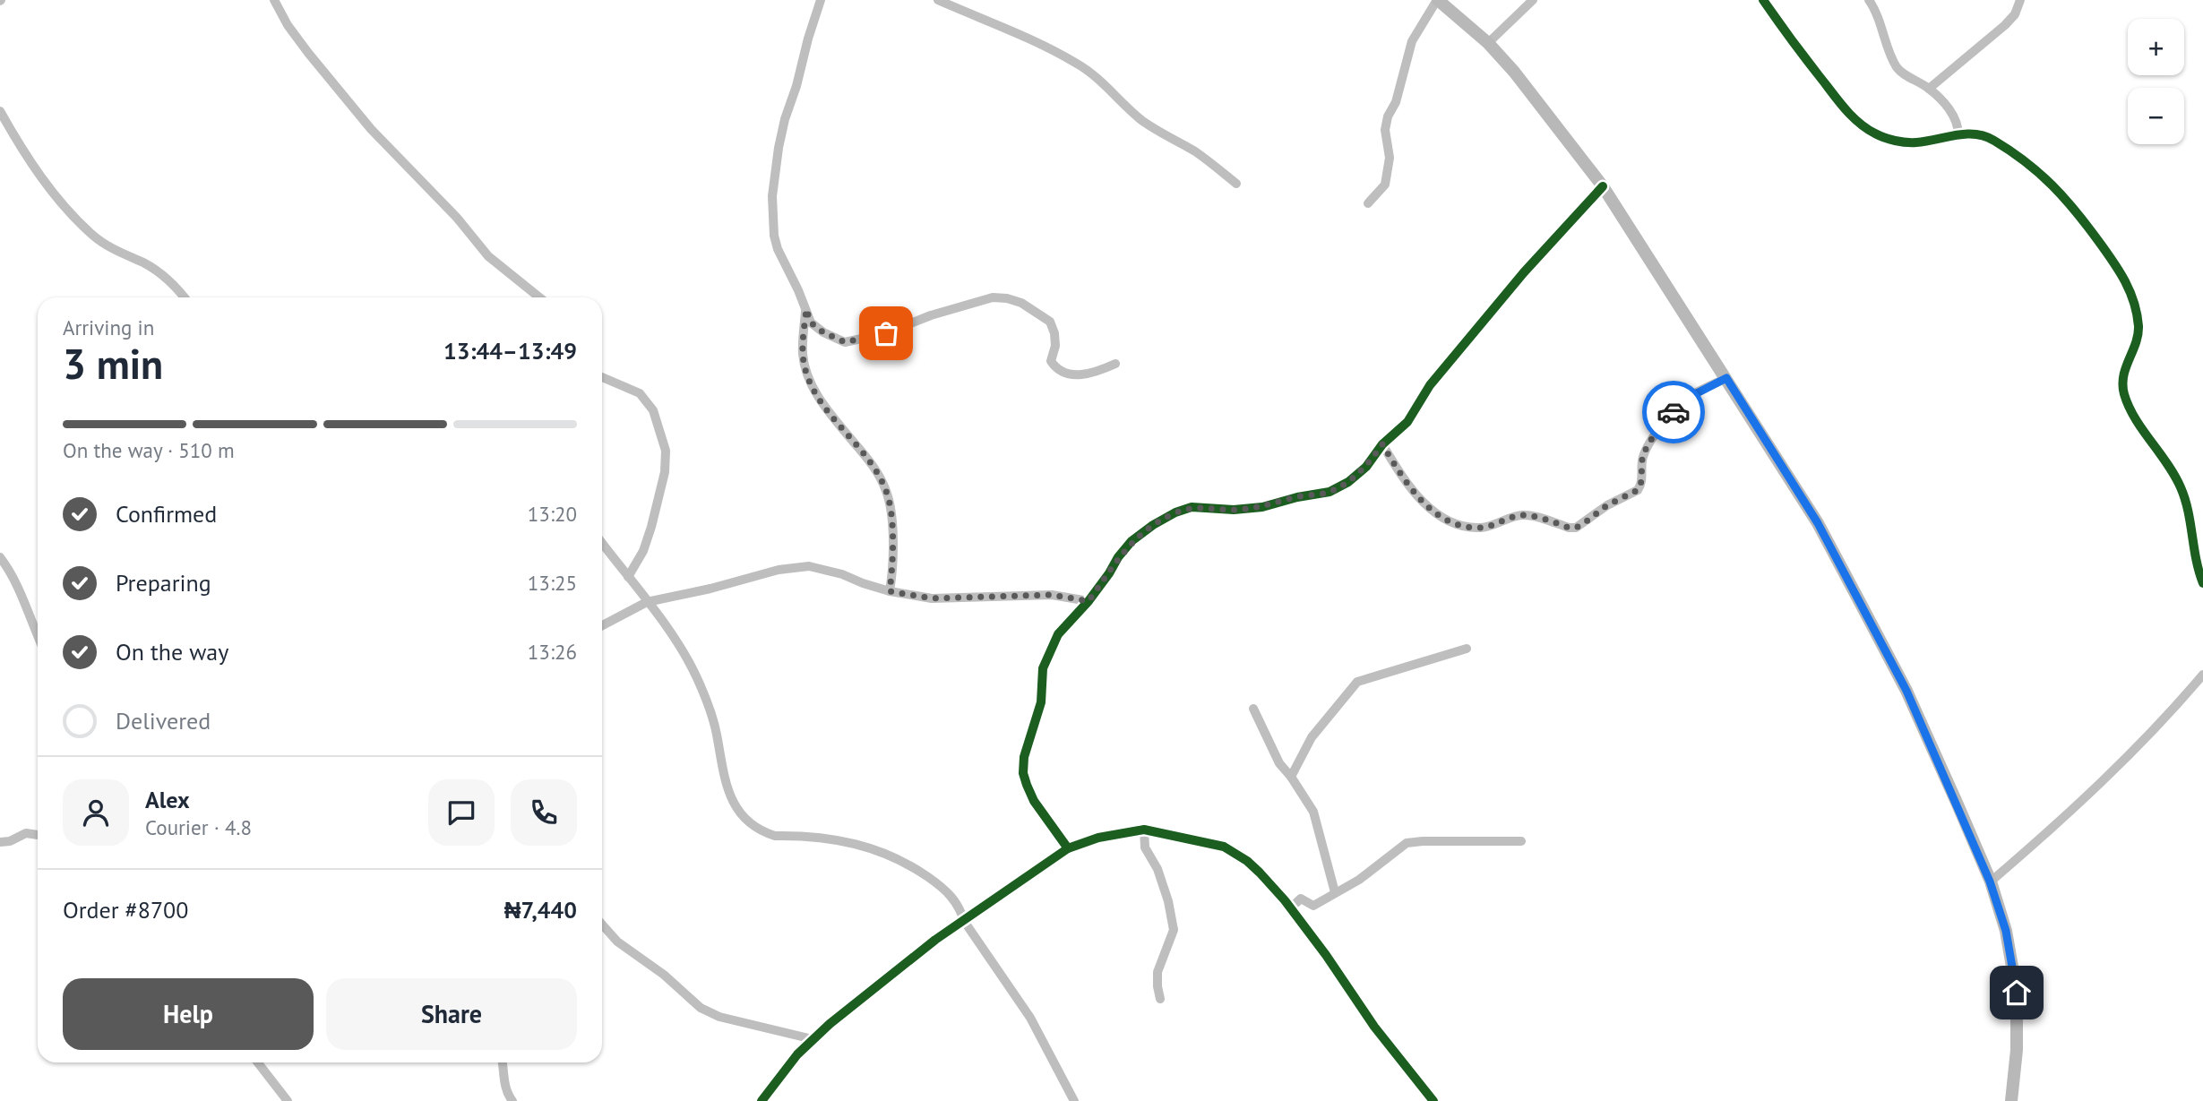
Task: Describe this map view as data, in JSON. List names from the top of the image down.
{
  "page": {
    "map_buttons": ["+", "−"],
    "heading": ["3 min", "Arriving in", "13:44–13:49"],
    "panel": [
      "Alex",
      "Courier · 4.8",
      "Order #8700",
      "₦7,440"
    ],
    "bar": "On the way · 510 m",
    "list": [
      ["Confirmed", "13:20"],
      ["Preparing", "13:25"],
      ["On the way", "13:26"],
      "Delivered"
    ],
    "buttons": ["Help", "Share"]
  }
}
